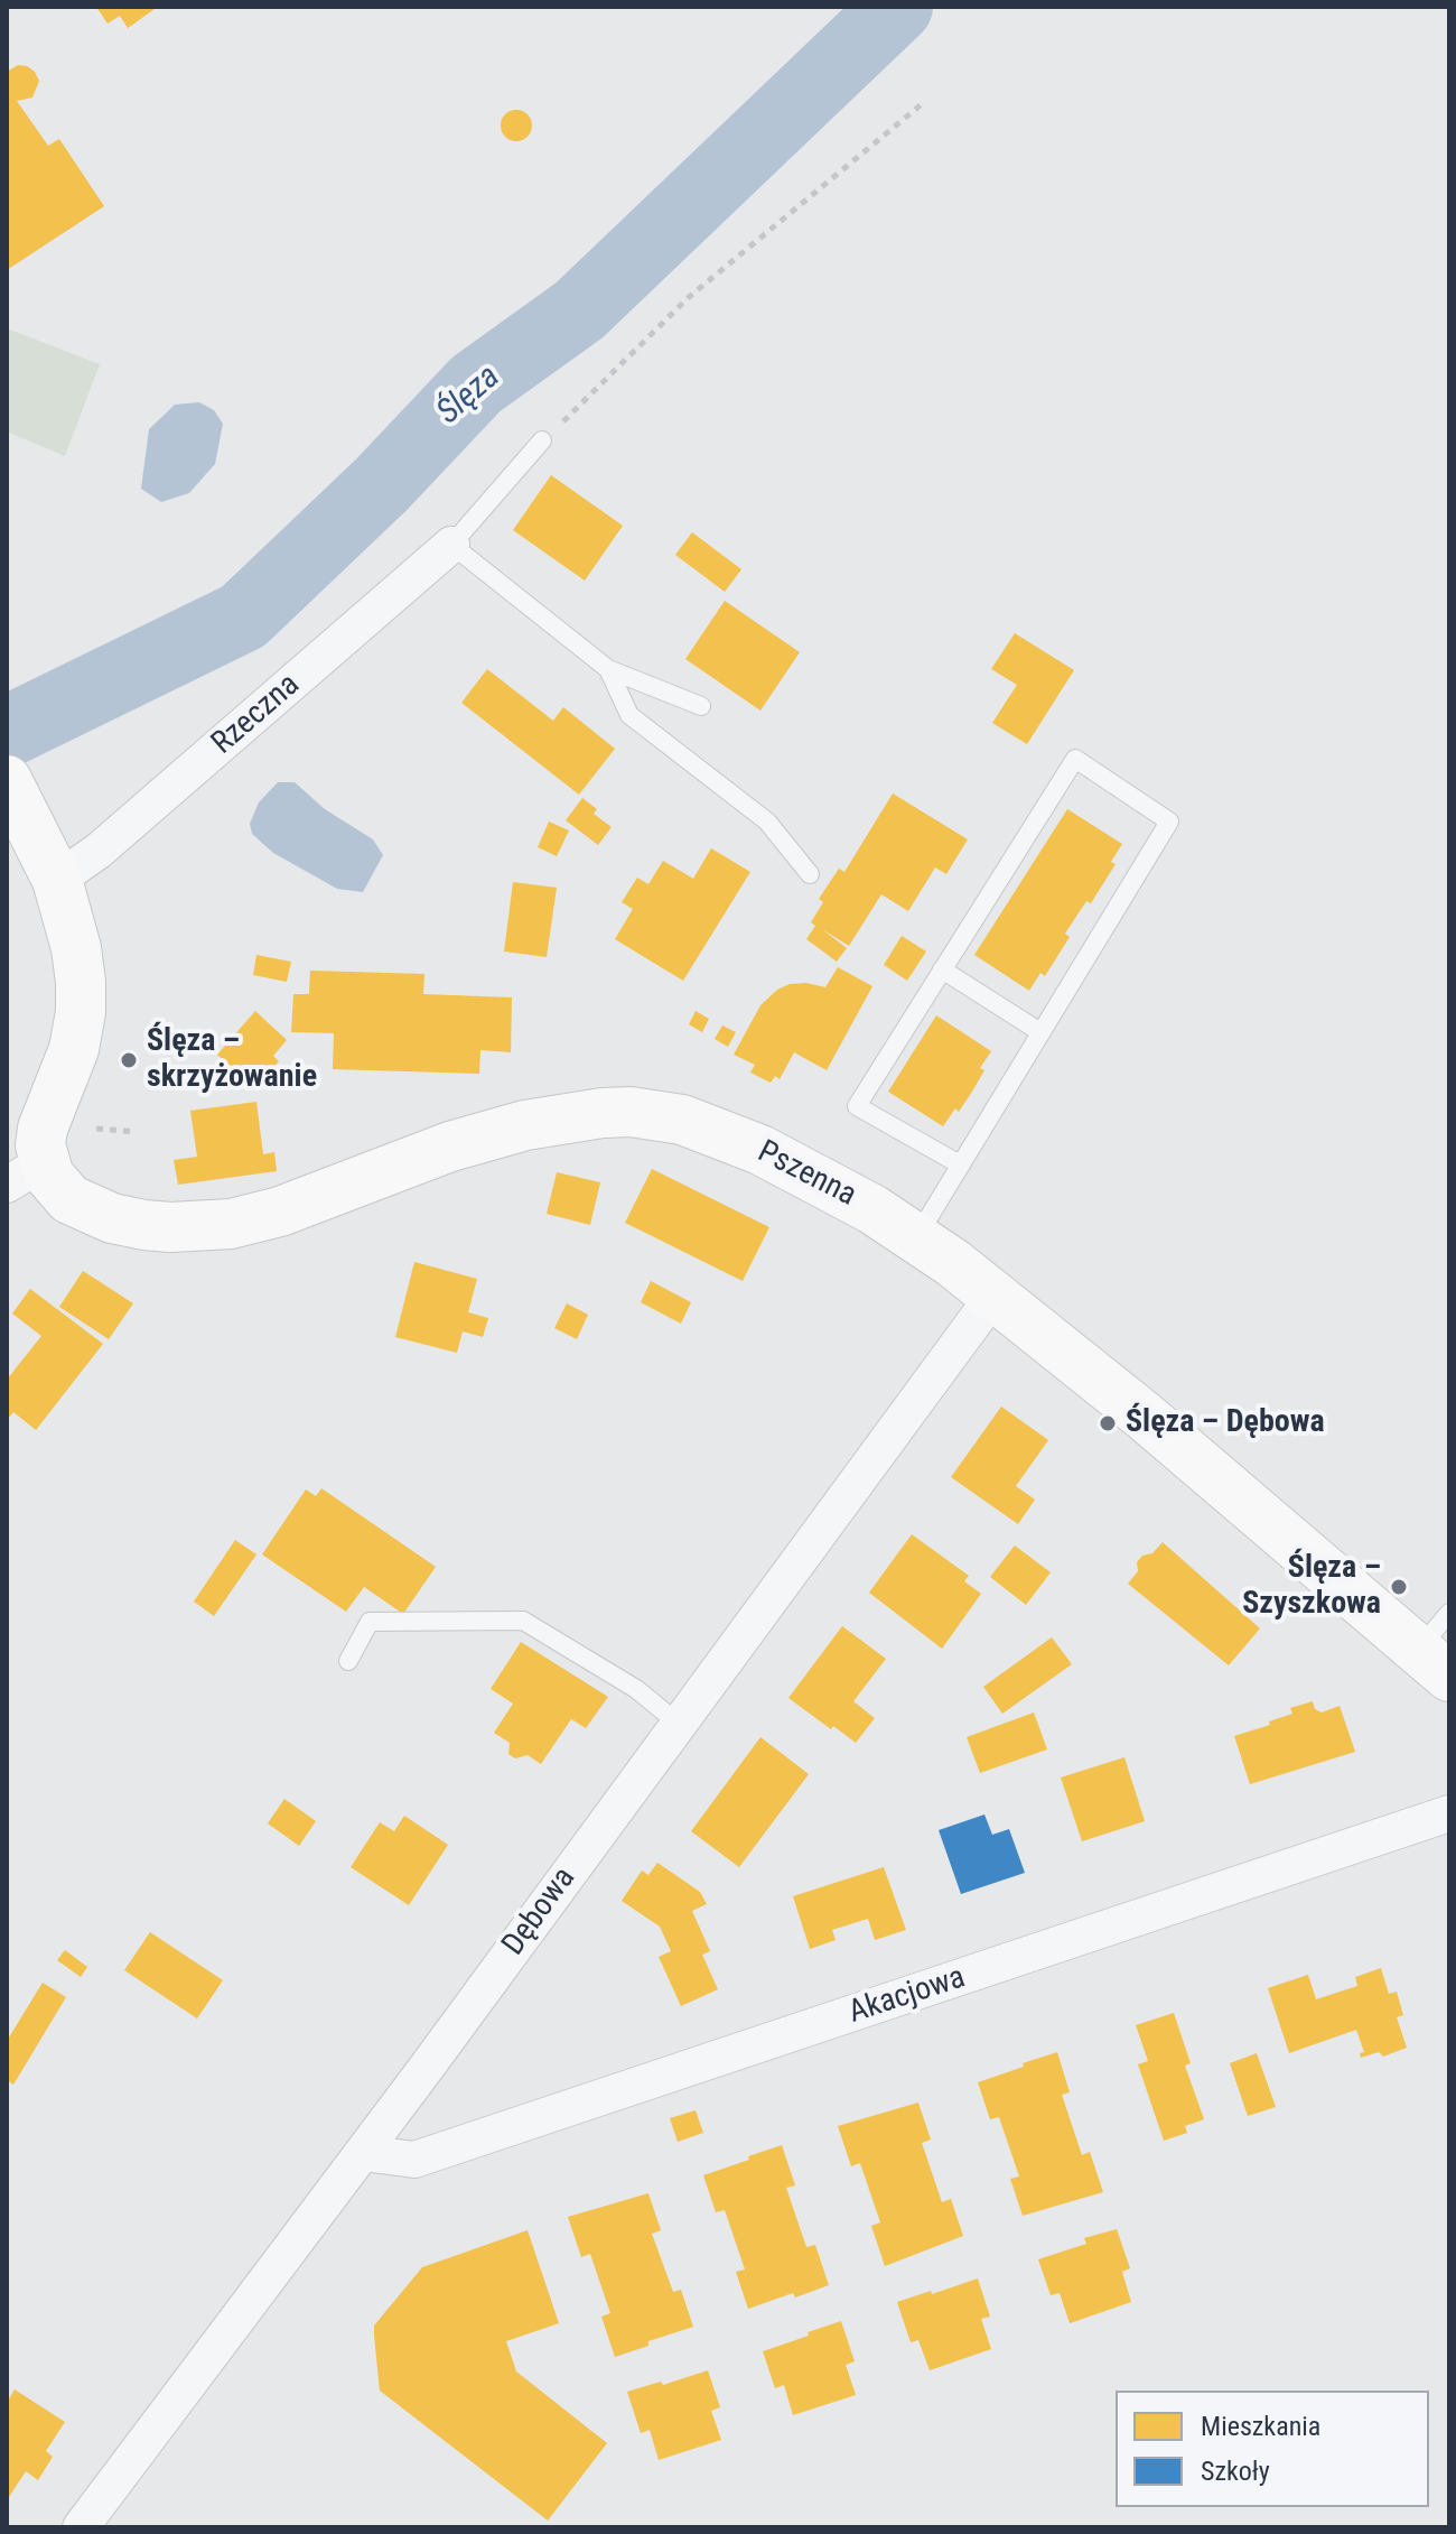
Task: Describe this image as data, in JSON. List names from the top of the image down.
{
  "streets": {
    "street": [
      "Rzeczna",
      "Pszenna",
      "Dębowa",
      "Akacjowa"
    ]
  },
  "crossings": [
    ["Pszenna", "Dębowa"],
    ["Dębowa", "Akacjowa"]
  ],
  "water": ["Ślęza"],
  "places": ["Ślęza – skrzyżowanie", "Ślęza – Dębowa", "Ślęza – Szyszkowa"],
  "legend": ["Mieszkania", "Szkoły"]
}
